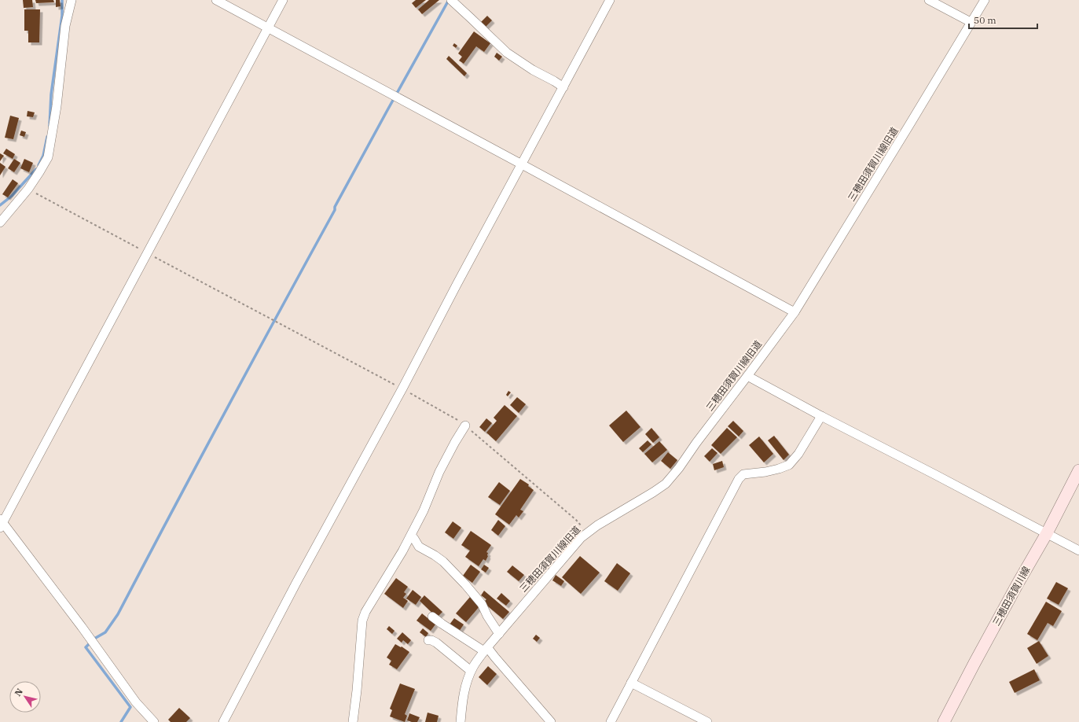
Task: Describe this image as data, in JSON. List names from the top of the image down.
{
  "streets": {
    "main road": ["三穂田須賀川線"],
    "street": ["三穂田須賀川線旧道"]
  },
  "scale_bar": "50 m",
  "north": "top left"
}
